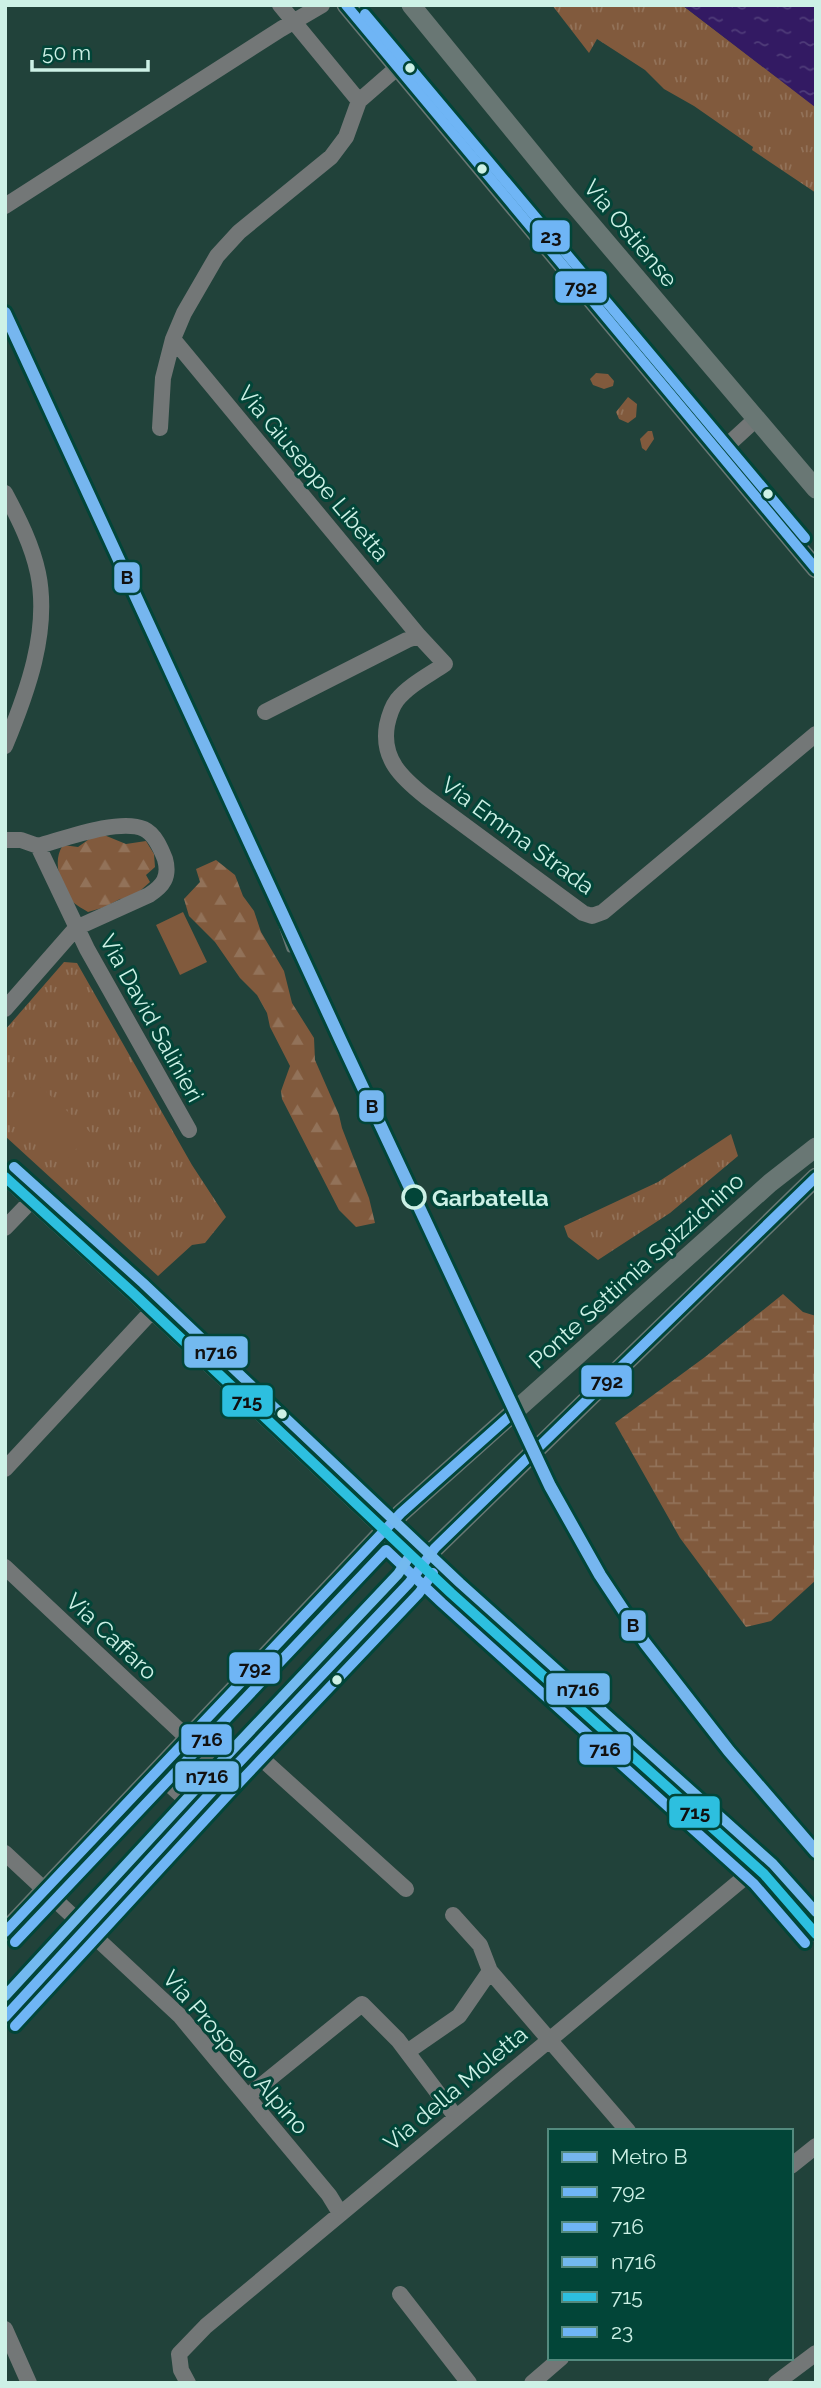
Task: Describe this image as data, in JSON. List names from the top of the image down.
{
  "streets": {
    "main road": ["Via Ostiense", "Ponte Settimia Spizzichino"],
    "street": [
      "Via Giuseppe Libetta",
      "Via Emma Strada",
      "Via David Salinieri",
      "Via Caffaro",
      "Via Prospero Alpino",
      "Via della Moletta"
    ]
  },
  "crossings": [
    ["Via Giuseppe Libetta", "Via Emma Strada"],
    ["Ponte Settimia Spizzichino", "Via Caffaro"],
    ["Ponte Settimia Spizzichino", "Via Prospero Alpino"],
    ["Via Prospero Alpino", "Via della Moletta"]
  ],
  "places": ["Garbatella"],
  "lines": [
    "transit line 792",
    "transit line 23",
    "metro line B",
    "transit line n716",
    "transit line 715",
    "transit line 716"
  ],
  "legend": [
    "Metro B",
    "792",
    "716",
    "n716",
    "715",
    "23"
  ],
  "scale_bar": "50 m"
}
